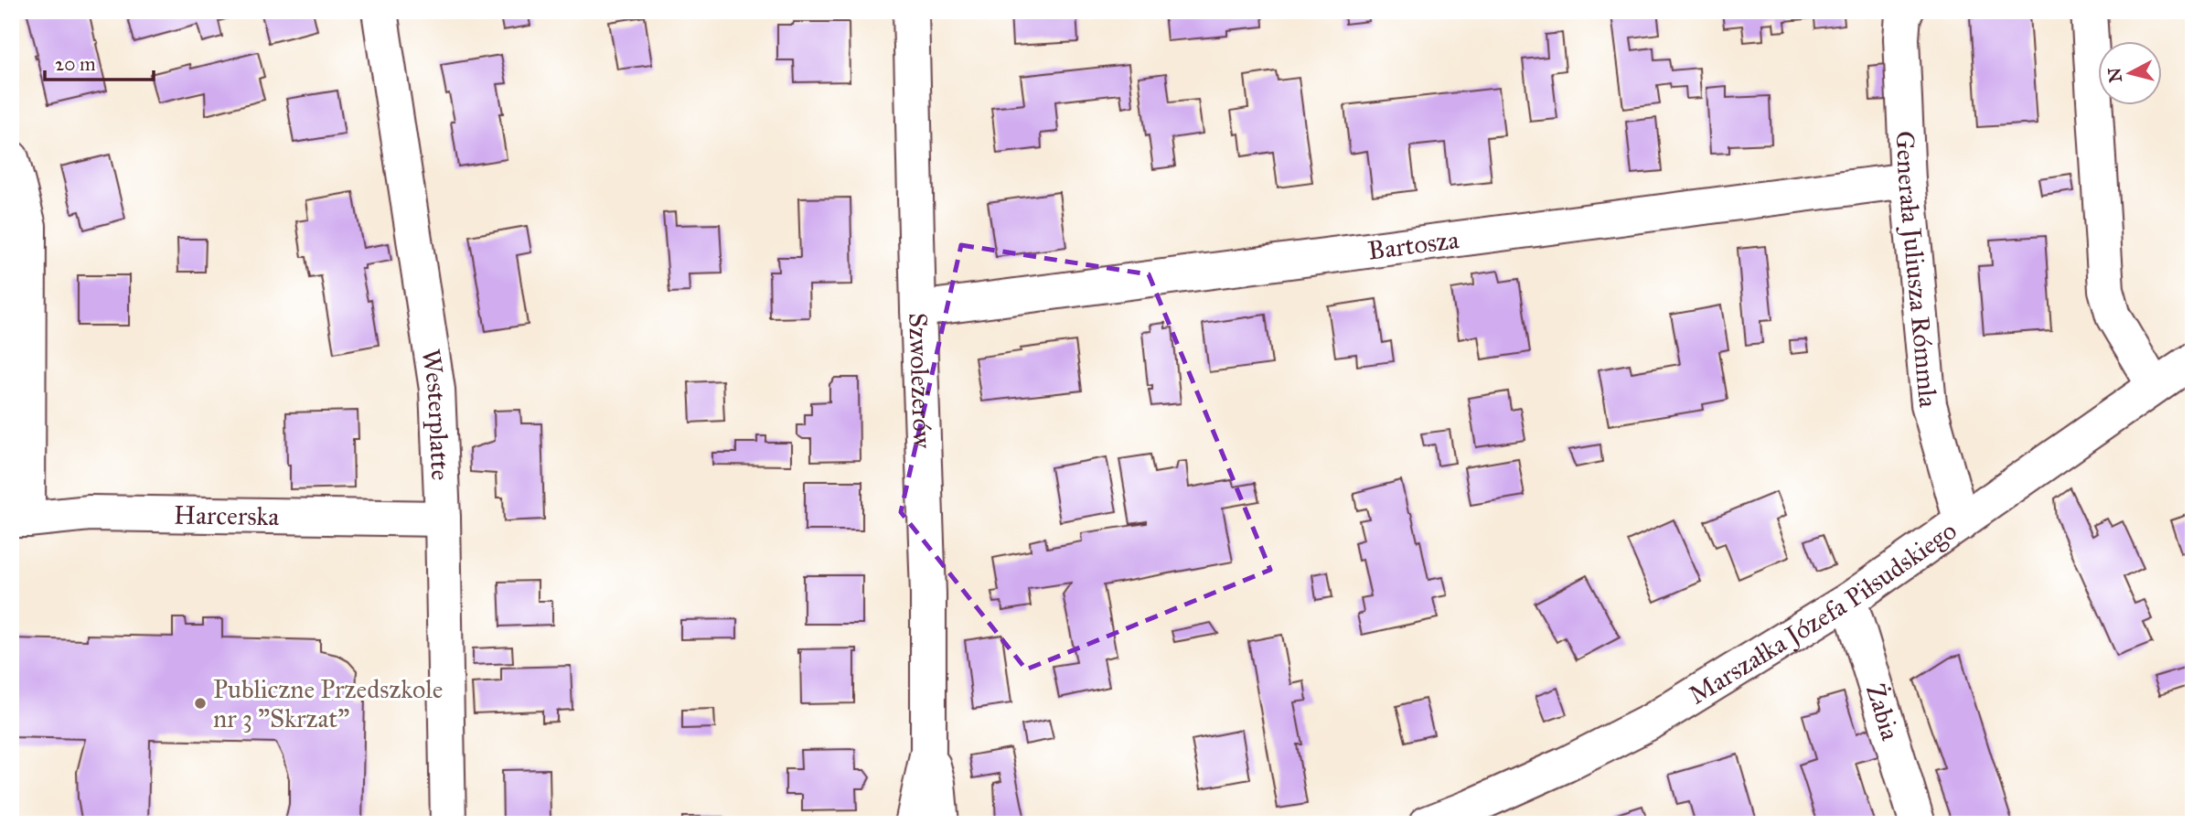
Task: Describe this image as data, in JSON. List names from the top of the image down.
{
  "streets": {
    "street": [
      "Bartosza",
      "Generała Juliusza Rómmla",
      "Szwoleżerów",
      "Westerplatte",
      "Harcerska",
      "Marszałka Józefa Piłsudskiego",
      "Żabia"
    ]
  },
  "crossings": [
    ["Bartosza", "Generała Juliusza Rómmla"],
    ["Bartosza", "Szwoleżerów"],
    ["Generała Juliusza Rómmla", "Marszałka Józefa Piłsudskiego"],
    ["Westerplatte", "Harcerska"],
    ["Marszałka Józefa Piłsudskiego", "Żabia"]
  ],
  "places": ["Publiczne Przedszkole nr 3 \"Skrzat\""],
  "scale_bar": "20 m",
  "north": "left"
}
